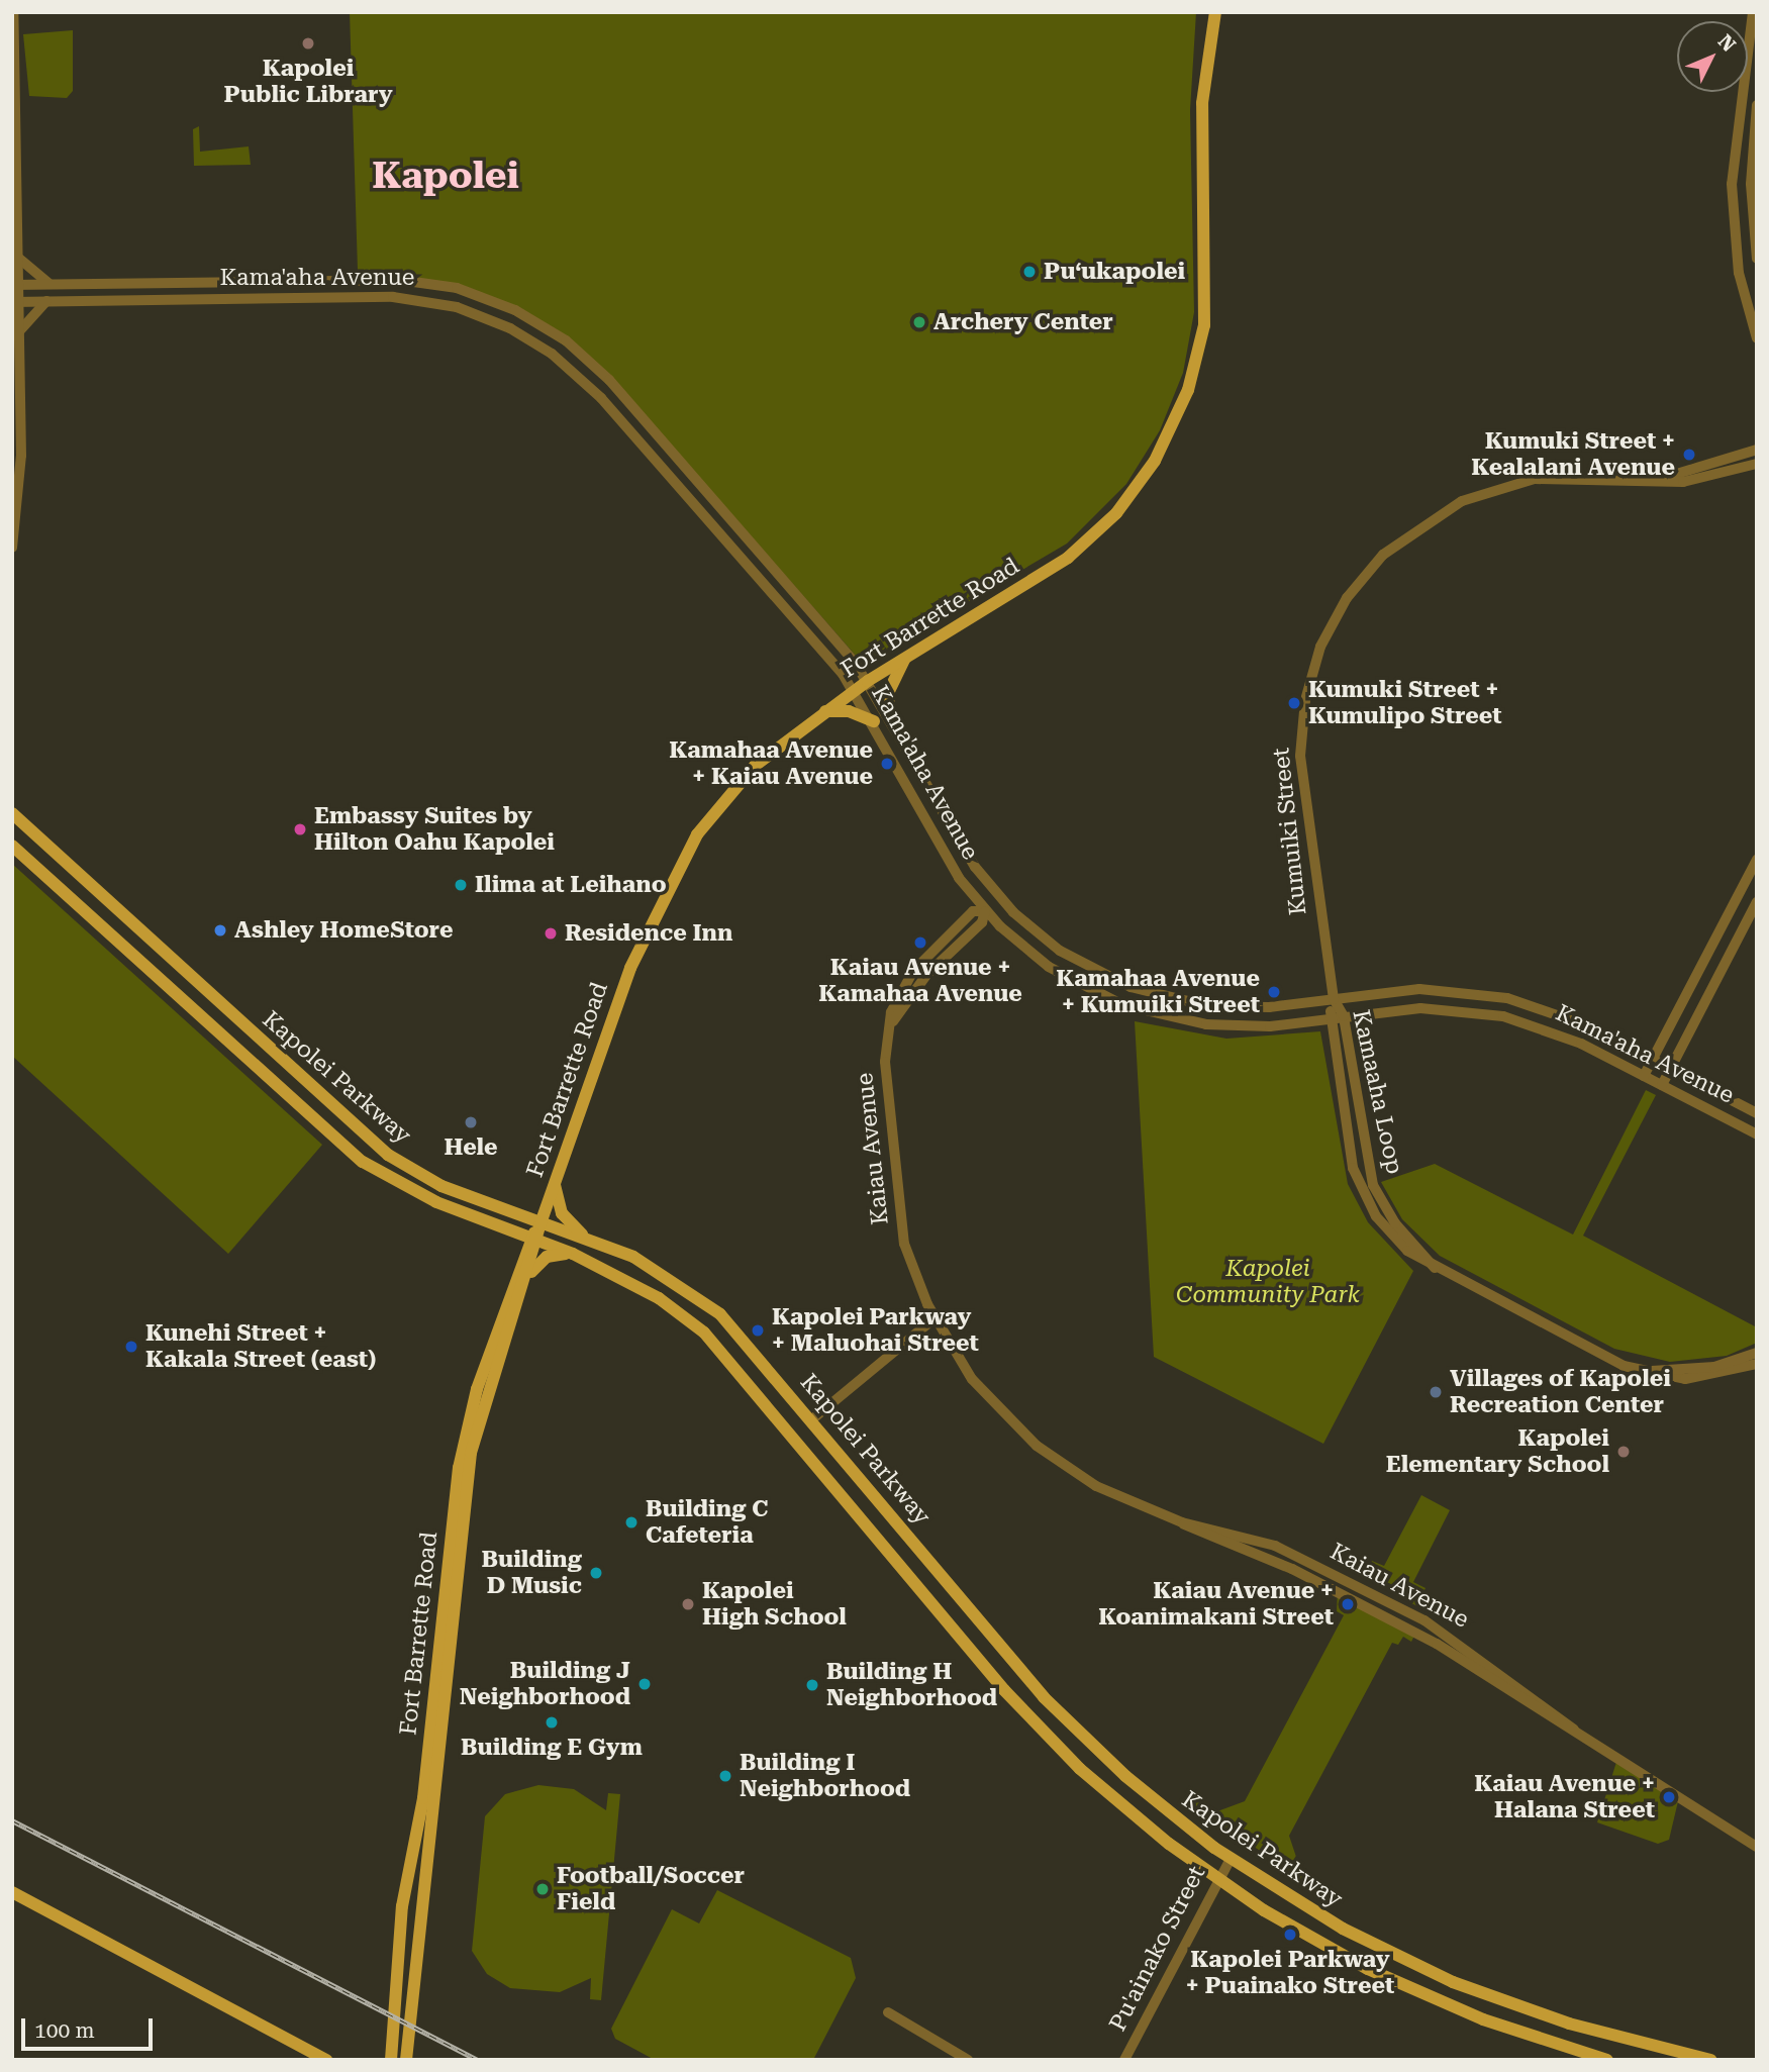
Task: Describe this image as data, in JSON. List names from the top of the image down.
{
  "streets": {
    "main road": ["Fort Barrette Road", "Kapolei Parkway"],
    "street": [
      "Kama'aha Avenue",
      "Kumuiki Street",
      "Kamaaha Loop",
      "Kaiau Avenue",
      "Pu'ainako Street"
    ]
  },
  "crossings": [
    ["Kama'aha Avenue", "Fort Barrette Road"],
    ["Kama'aha Avenue", "Kumuiki Street"],
    ["Kama'aha Avenue", "Kamaaha Loop"],
    ["Kama'aha Avenue", "Kaiau Avenue"],
    ["Fort Barrette Road", "Kapolei Parkway"],
    ["Kumuiki Street", "Kamaaha Loop"],
    ["Kapolei Parkway", "Pu'ainako Street"]
  ],
  "districts": ["Kapolei"],
  "parks": ["Kapolei Community Park"],
  "places": [
    "Kapolei Public Library",
    "Puʻukapolei",
    "Archery Center",
    "Kumuki Street + Kealalani Avenue",
    "Kumuki Street + Kumulipo Street",
    "Kamahaa Avenue + Kaiau Avenue",
    "Embassy Suites by Hilton Oahu Kapolei",
    "Ilima at Leihano",
    "Ashley HomeStore",
    "Residence Inn",
    "Kaiau Avenue + Kamahaa Avenue",
    "Kamahaa Avenue + Kumuiki Street",
    "Hele",
    "Kapolei Parkway + Maluohai Street",
    "Kunehi Street + Kakala Street (east)",
    "Villages of Kapolei Recreation Center",
    "Kapolei Elementary School",
    "Building C Cafeteria",
    "Building D Music",
    "Kapolei High School",
    "Kaiau Avenue + Koanimakani Street",
    "Building J Neighborhood",
    "Building H Neighborhood",
    "Building E Gym",
    "Building I Neighborhood",
    "Kaiau Avenue + Halana Street",
    "Football/Soccer Field",
    "Kapolei Parkway + Puainako Street"
  ],
  "scale_bar": "100 m",
  "north": "top right"
}
